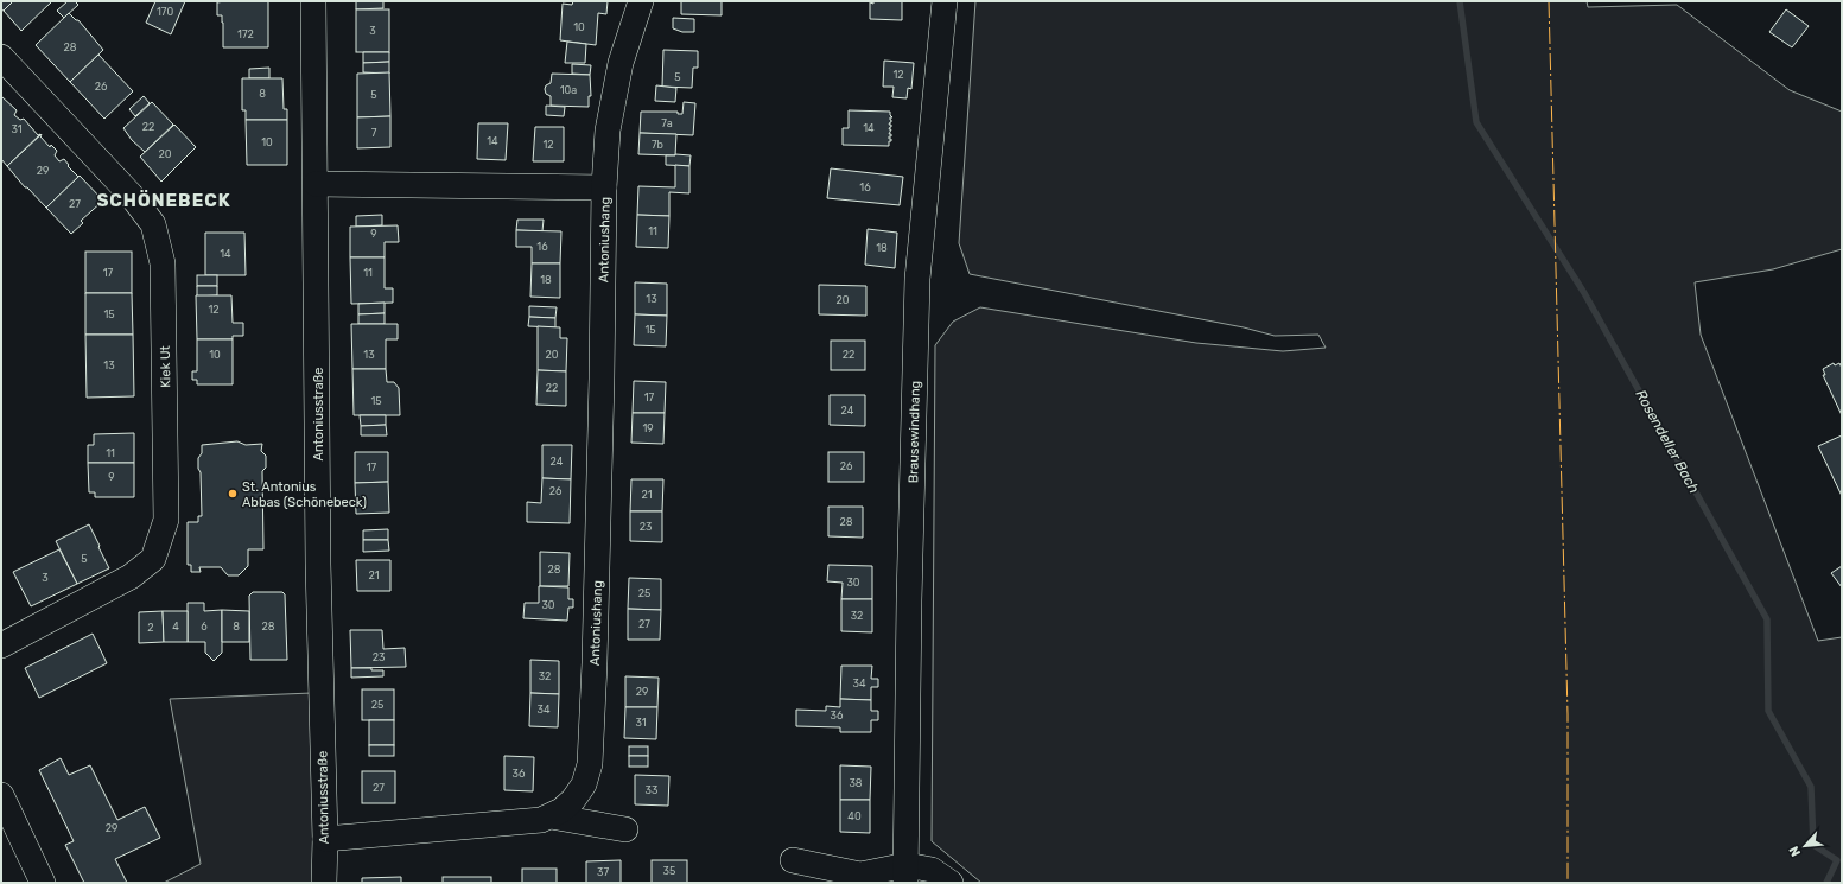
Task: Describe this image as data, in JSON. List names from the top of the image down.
{
  "streets": {
    "street": [
      "Antoniushang",
      "Kiek Ut",
      "Antoniusstraße",
      "Brausewindhang"
    ]
  },
  "crossings": [
    ["Antoniushang", "Antoniusstraße"]
  ],
  "districts": ["SCHÖNEBECK"],
  "water": ["Rosendeller Bach"],
  "places": ["St. Antonius Abbas (Schönebeck)"],
  "house_numbers": [
    "170",
    "10",
    "3",
    "172",
    "28",
    "12",
    "5",
    "26",
    "10a",
    "8",
    "5",
    "7a",
    "22",
    "14",
    "31",
    "7",
    "14",
    "10",
    "12",
    "7b",
    "20",
    "29",
    "16",
    "27",
    "11",
    "9",
    "16",
    "18",
    "14",
    "17",
    "11",
    "18",
    "13",
    "20",
    "12",
    "15",
    "15",
    "10",
    "13",
    "20",
    "22",
    "13",
    "22",
    "17",
    "15",
    "24",
    "19",
    "11",
    "24",
    "26",
    "17",
    "9",
    "26",
    "21",
    "28",
    "23",
    "5",
    "28",
    "21",
    "3",
    "30",
    "25",
    "30",
    "32",
    "27",
    "4",
    "6",
    "8",
    "28",
    "2",
    "23",
    "32",
    "34",
    "29",
    "25",
    "34",
    "36",
    "31",
    "36",
    "38",
    "27",
    "33",
    "40",
    "29",
    "35",
    "37"
  ],
  "north": "bottom left"
}
